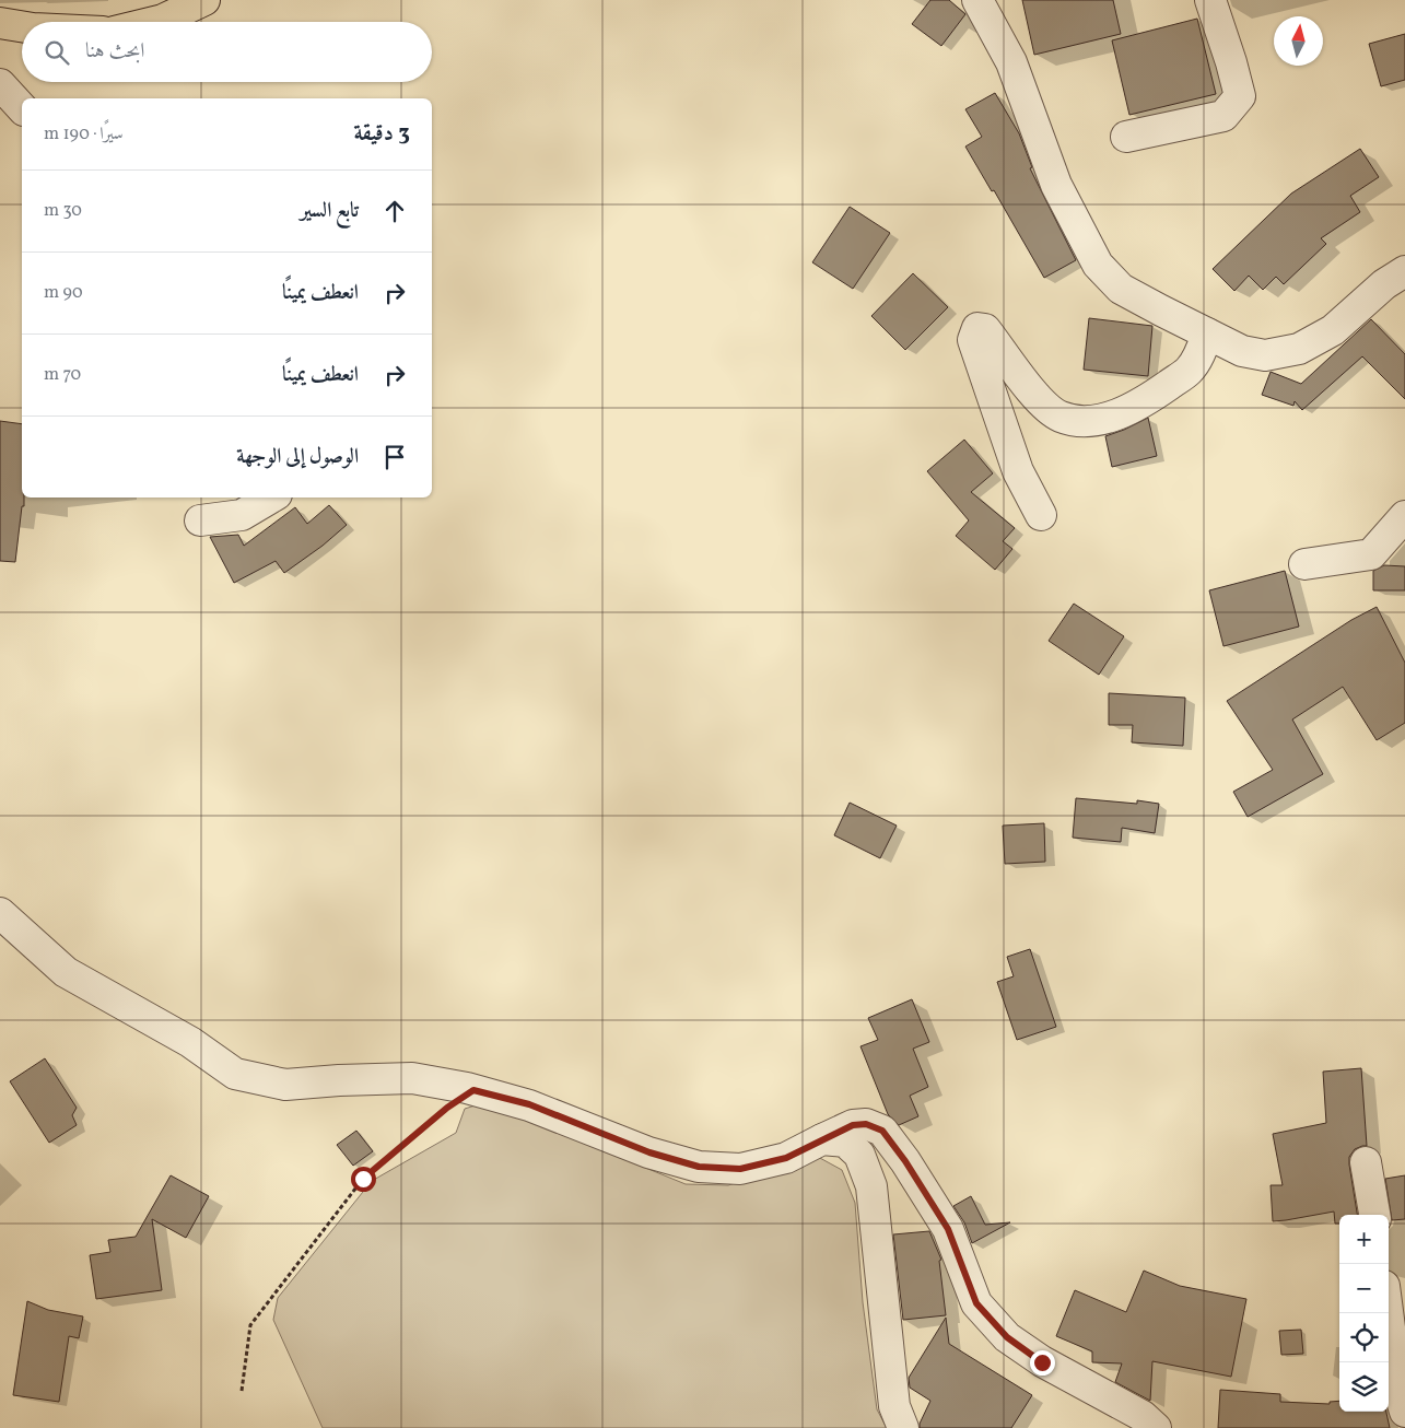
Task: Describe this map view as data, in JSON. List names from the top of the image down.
{
  "north": "top",
  "page": {
    "search": "ابحث هنا",
    "heading": ["3 دقيقة", "سيرًا · 190 m"],
    "list": [
      ["تابع السير", "30 m"],
      ["انعطف يمينًا", "90 m"],
      ["انعطف يمينًا", "70 m"],
      "الوصول إلى الوجهة"
    ],
    "map_buttons": ["+", "−"]
  }
}
